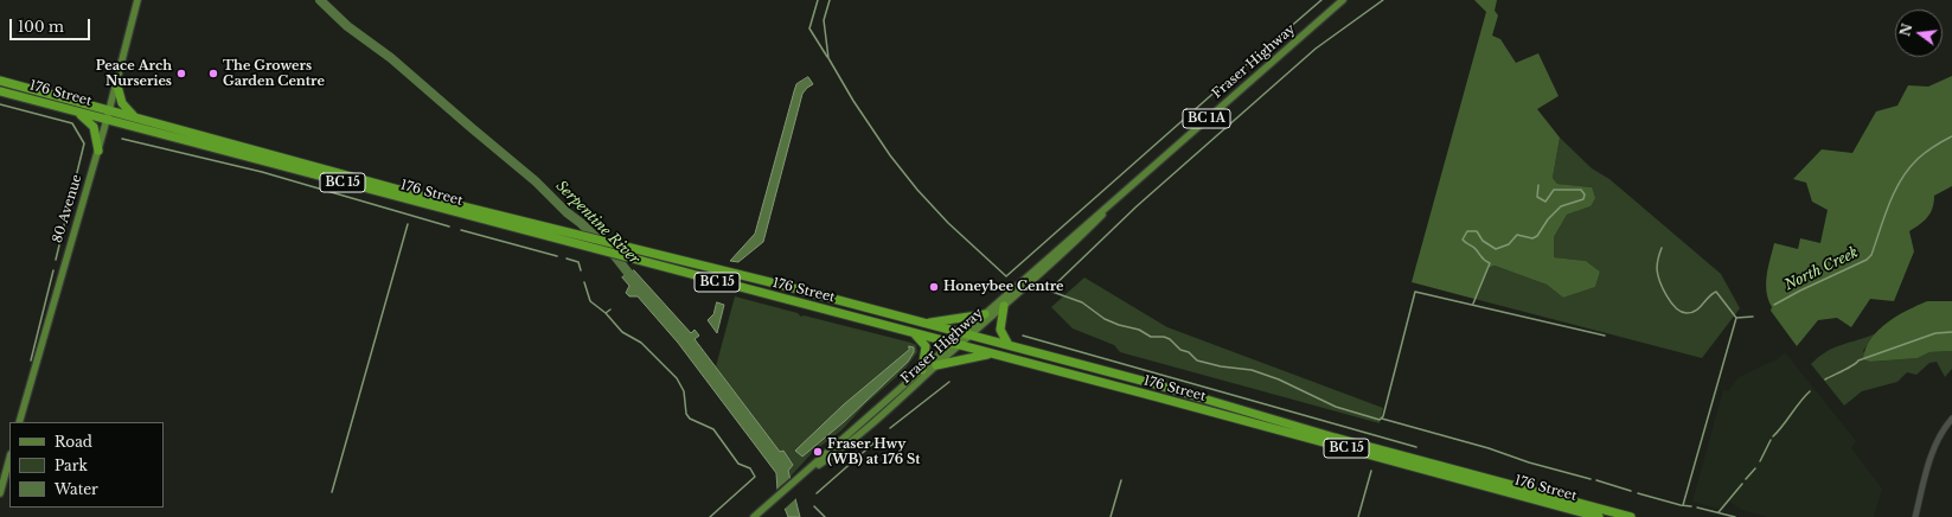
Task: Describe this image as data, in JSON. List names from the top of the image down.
{
  "streets": {
    "highway": ["176 Street", "BC 15"],
    "main road": ["Fraser Highway", "BC 1A", "80 Avenue"]
  },
  "crossings": [
    ["Fraser Highway", "176 Street"],
    ["176 Street", "BC 15"],
    ["176 Street", "80 Avenue"]
  ],
  "water": ["Serpentine River", "North Creek"],
  "places": [
    "Peace Arch Nurseries",
    "The Growers Garden Centre",
    "Honeybee Centre",
    "Fraser Hwy (WB) at 176 St"
  ],
  "legend": ["Road", "Park", "Water"],
  "scale_bar": "100 m",
  "north": "left"
}
